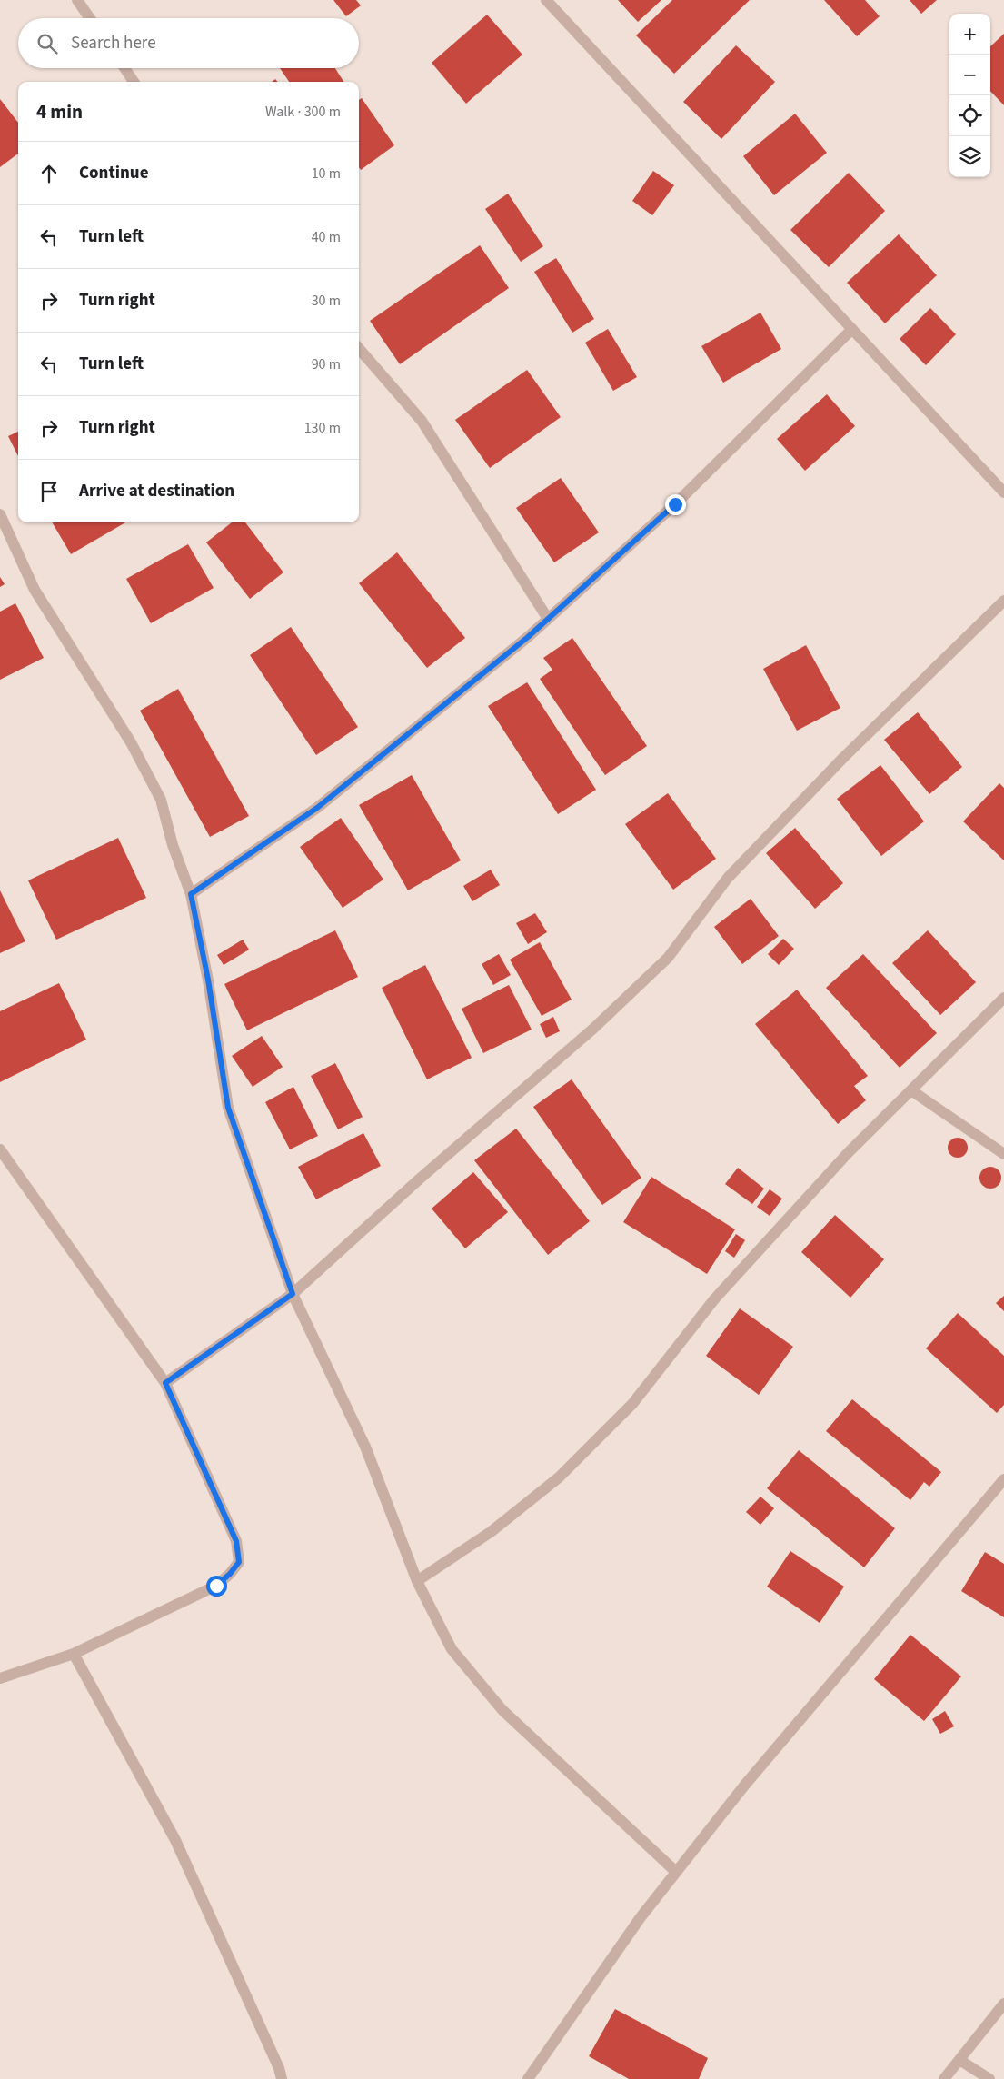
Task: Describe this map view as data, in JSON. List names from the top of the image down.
{
  "page": {
    "map_buttons": ["+", "−"],
    "search": "Search here",
    "heading": ["4 min", "Walk · 300 m"],
    "list": [
      ["Continue", "10 m"],
      ["Turn left", "40 m"],
      ["Turn right", "30 m"],
      ["Turn left", "90 m"],
      ["Turn right", "130 m"],
      "Arrive at destination"
    ]
  }
}
